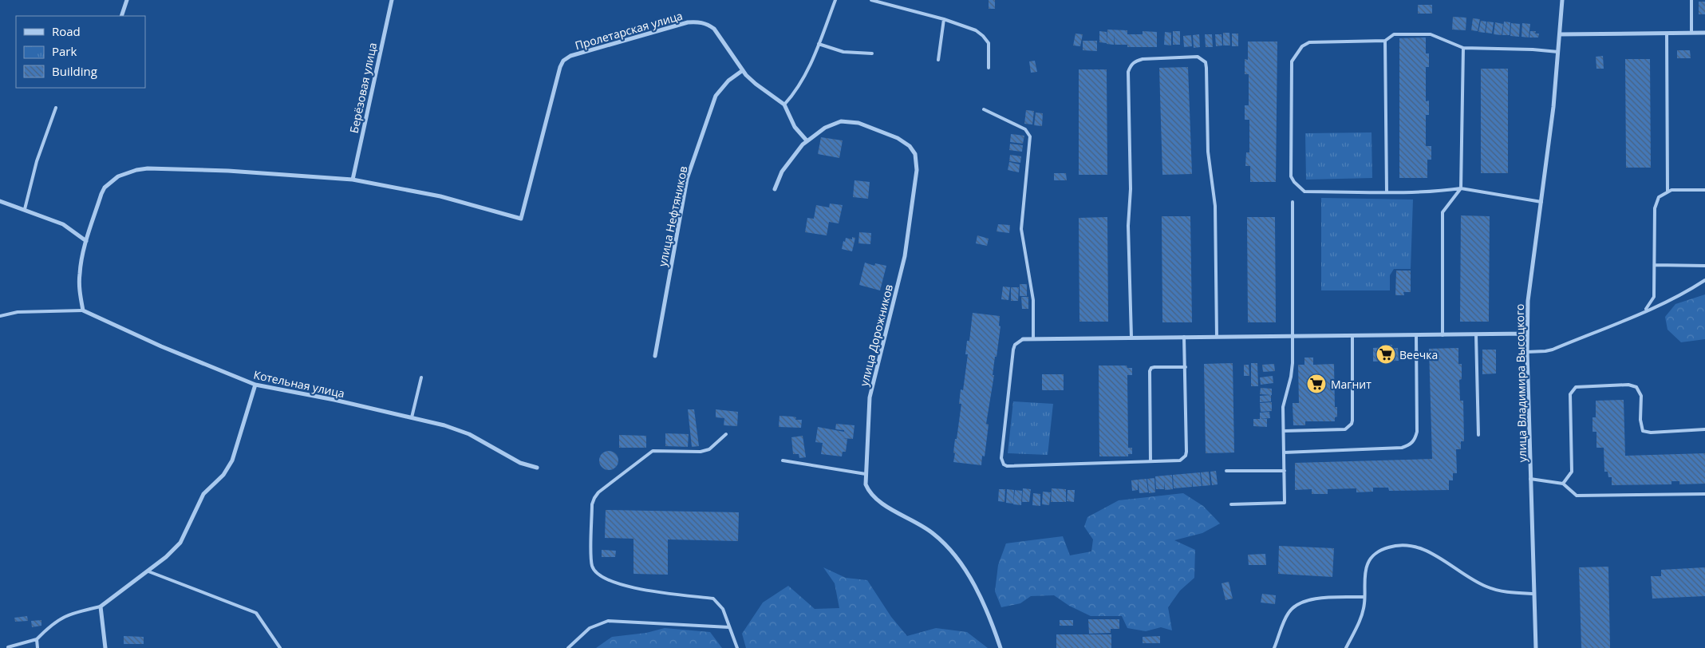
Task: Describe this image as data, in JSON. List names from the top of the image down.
{
  "streets": {
    "street": [
      "Пролетарская улица",
      "Берёзовая улица",
      "улица Нефтяников",
      "улица Дорожников",
      "улица Владимира Высоцкого",
      "Котельная улица"
    ]
  },
  "crossings": [
    ["Пролетарская улица", "Берёзовая улица"],
    ["Пролетарская улица", "улица Нефтяников"],
    ["Пролетарская улица", "улица Дорожников"]
  ],
  "places": {
    "supermarket": ["Веечка", "Магнит"]
  },
  "legend": ["Road", "Park", "Building"]
}
